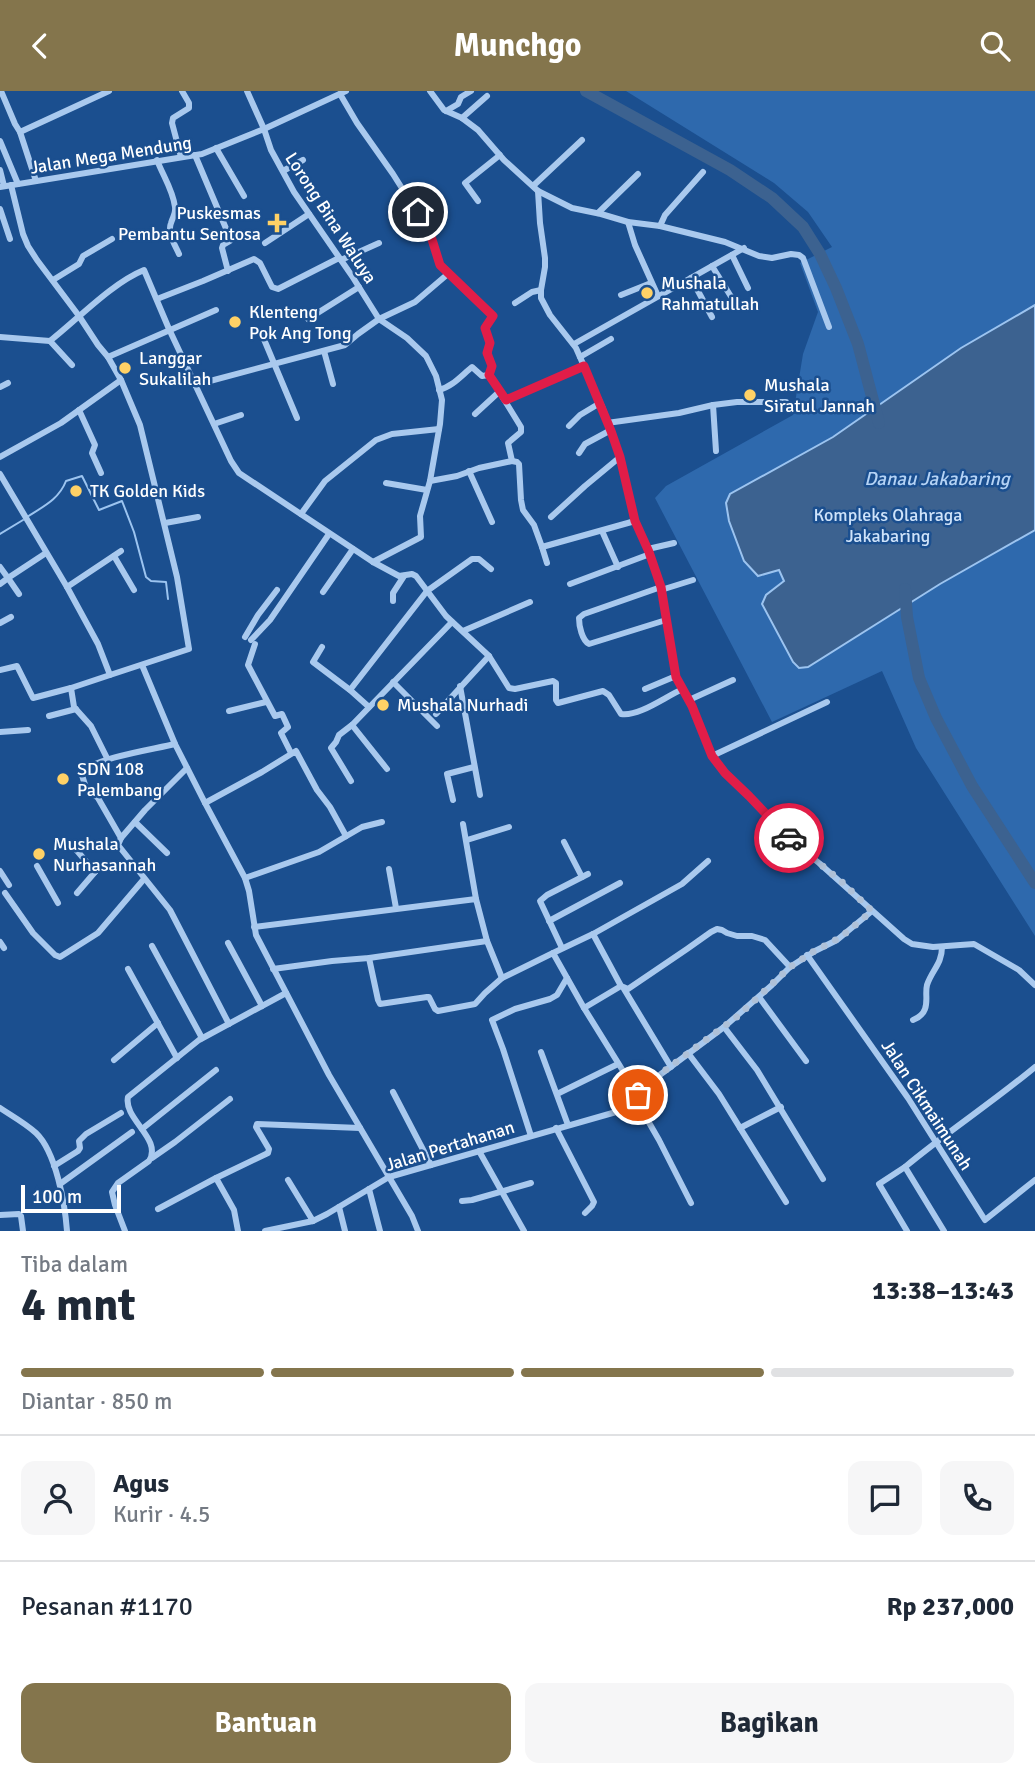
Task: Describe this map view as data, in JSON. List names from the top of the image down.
{
  "streets": {
    "street": [
      "Jalan Mega Mendung",
      "Lorong Bina Waluya",
      "Jalan Cikmaimunah",
      "Jalan Pertahanan"
    ]
  },
  "crossings": [
    ["Jalan Mega Mendung", "Lorong Bina Waluya"],
    ["Jalan Cikmaimunah", "Jalan Pertahanan"]
  ],
  "water": ["Danau Jakabaring"],
  "parks": ["Kompleks Olahraga Jakabaring"],
  "places": {
    "health": ["Puskesmas Pembantu Sentosa"],
    "other": [
      "Mushala Rahmatullah",
      "Klenteng Pok Ang Tong",
      "Langgar Sukalilah",
      "Mushala Siratul Jannah",
      "TK Golden Kids",
      "Mushala Nurhadi",
      "SDN 108 Palembang",
      "Mushala Nurhasannah"
    ]
  },
  "scale_bar": "100 m",
  "page": {
    "header": "Munchgo",
    "scale": "100 m",
    "heading": ["4 mnt", "Tiba dalam", "13:38–13:43"],
    "panel": [
      "Agus",
      "Kurir · 4.5",
      "Pesanan #1170",
      "Rp 237,000"
    ],
    "bar": "Diantar · 850 m",
    "buttons": ["Bantuan", "Bagikan"]
  }
}
